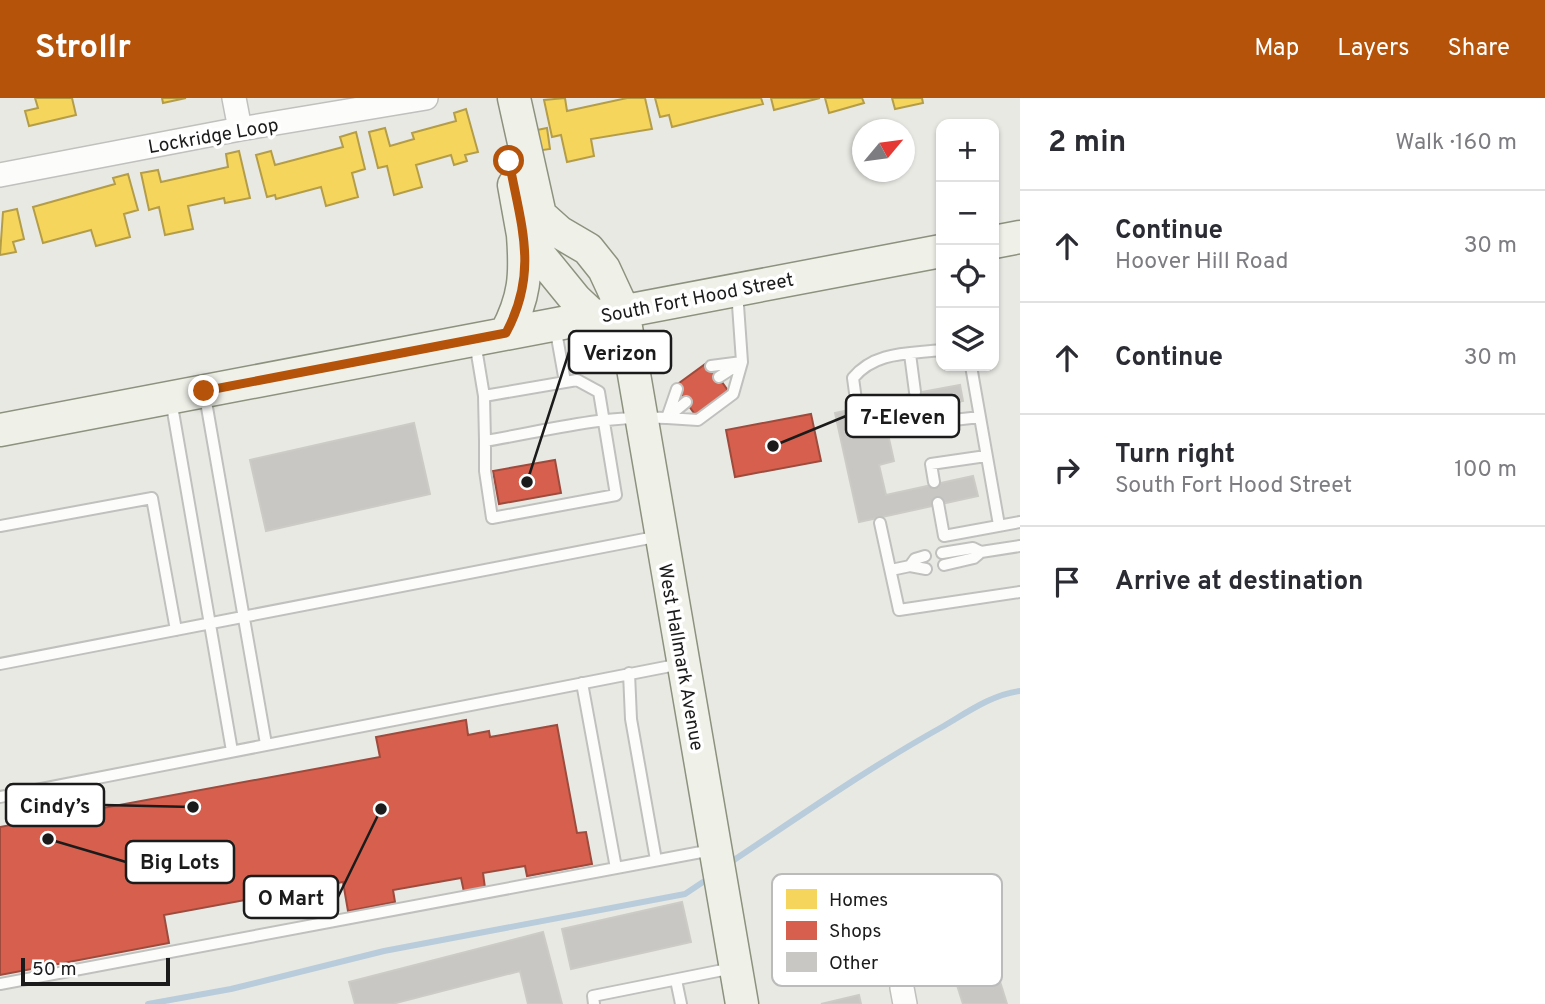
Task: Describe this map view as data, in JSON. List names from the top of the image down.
{
  "streets": {
    "street": ["Lockridge Loop", "South Fort Hood Street", "West Hallmark Avenue"]
  },
  "crossings": [
    ["South Fort Hood Street", "West Hallmark Avenue"]
  ],
  "places": [
    "7-Eleven",
    "Verizon",
    "Cindy’s",
    "O Mart",
    "Big Lots"
  ],
  "legend": ["Homes", "Shops", "Other"],
  "scale_bar": "50 m",
  "north": "top right",
  "page": {
    "header": "Strollr",
    "nav": ["Map", "Layers", "Share"],
    "heading": ["2 min", "Walk · 160 m"],
    "map_buttons": ["+", "−"],
    "list": [
      ["Continue", "Hoover Hill Road", "30 m"],
      ["Continue", "30 m"],
      ["Turn right", "South Fort Hood Street", "100 m"],
      "Arrive at destination"
    ],
    "scale": "50 m"
  }
}
